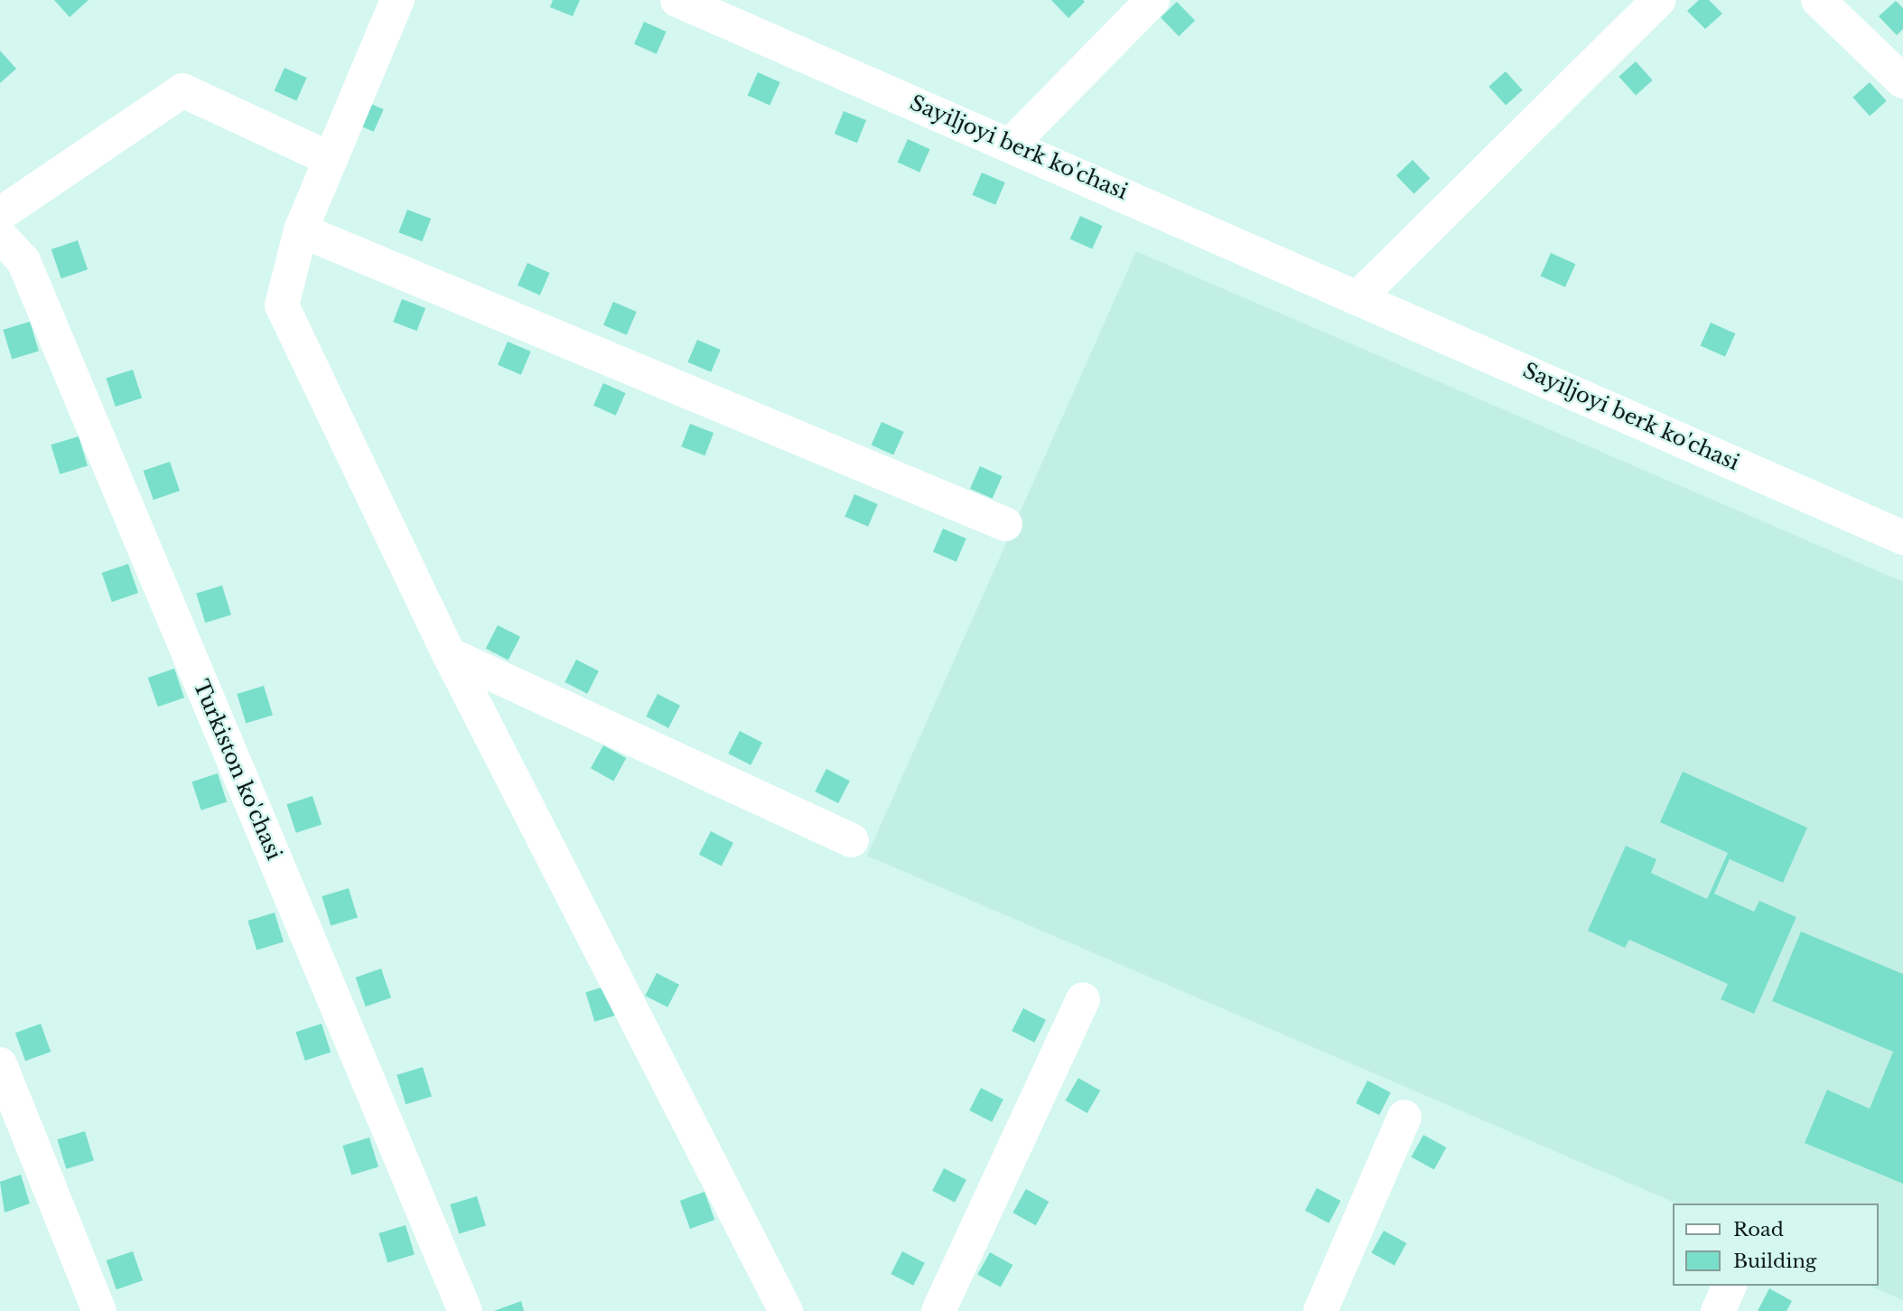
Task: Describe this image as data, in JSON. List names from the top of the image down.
{
  "streets": {
    "street": ["Sayiljoyi berk ko'chasi", "Turkiston ko'chasi"]
  },
  "legend": ["Road", "Building"]
}
